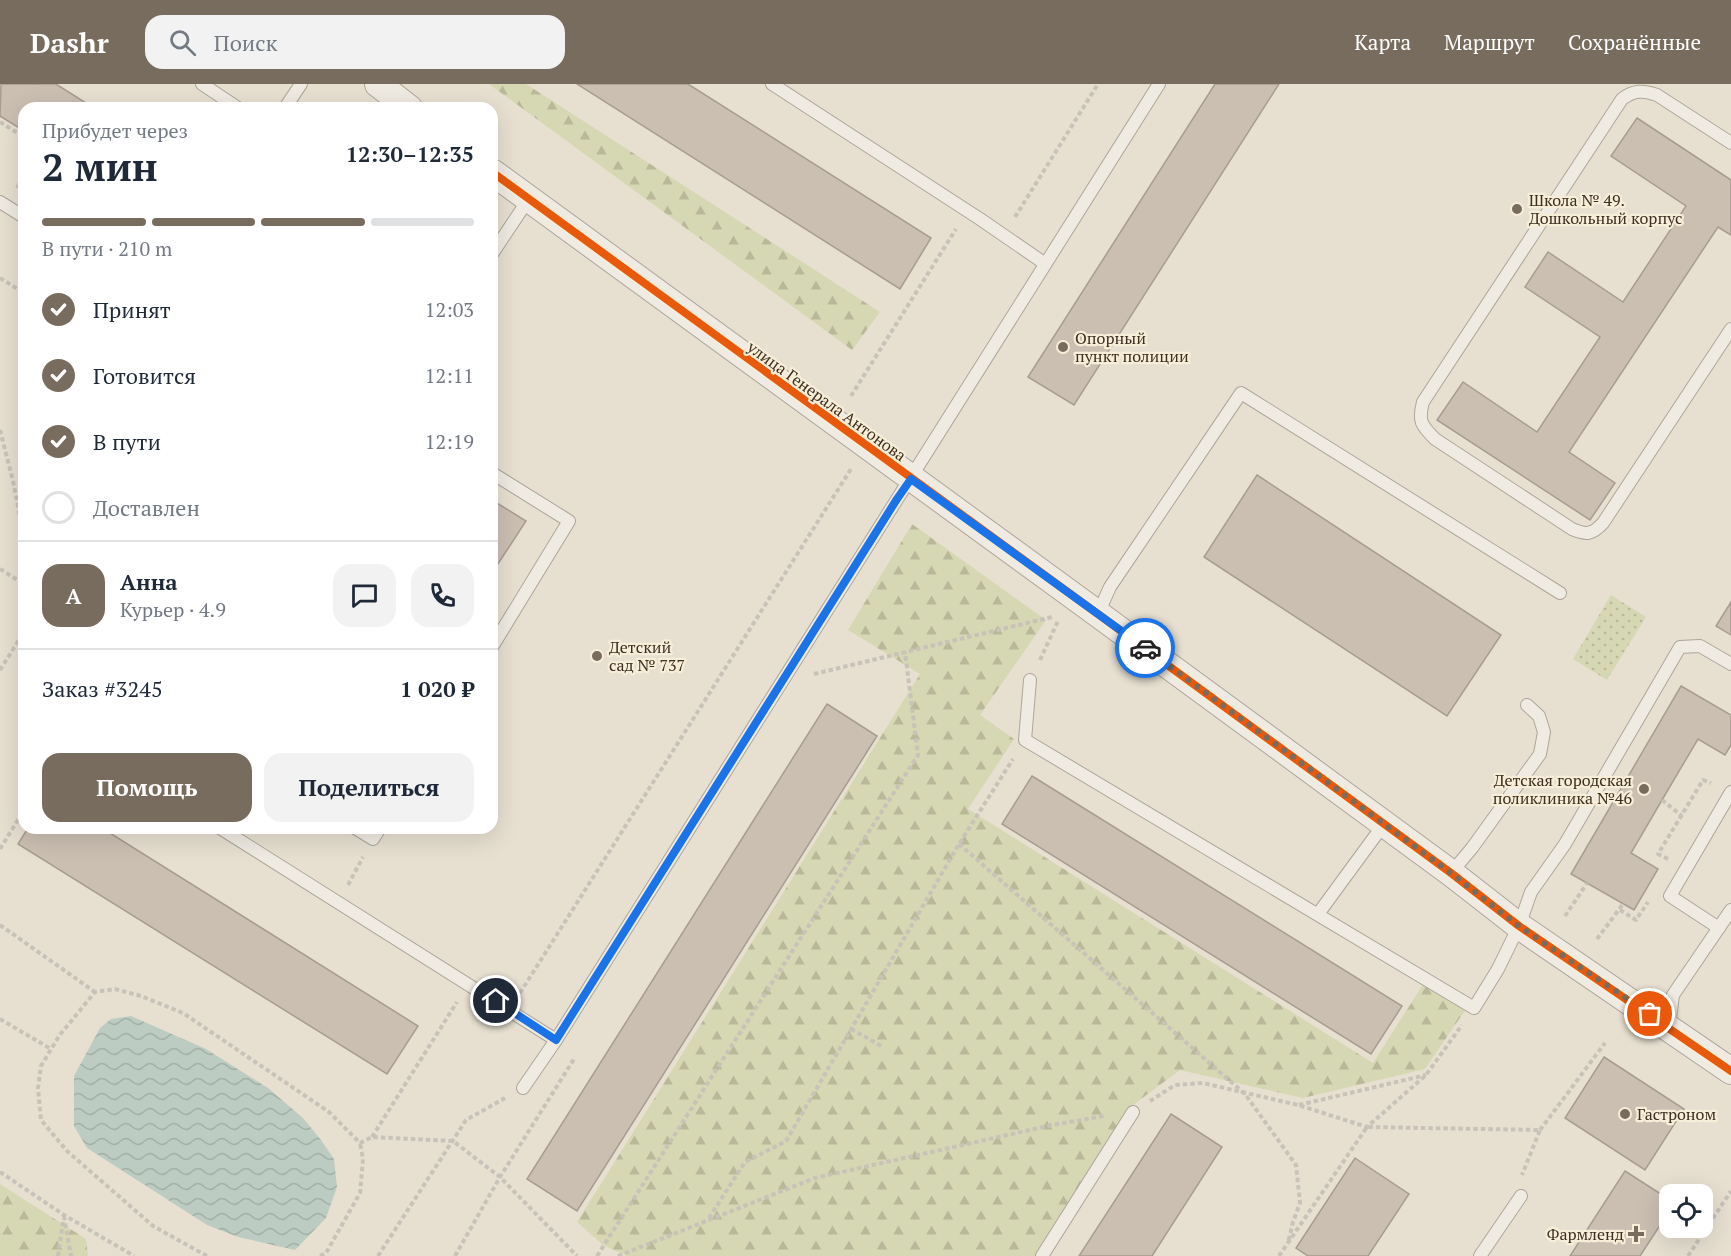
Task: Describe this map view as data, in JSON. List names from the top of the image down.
{
  "streets": {
    "street": ["улица Генерала Антонова"]
  },
  "places": {
    "other": [
      "Школа № 49. Дошкольный корпус",
      "Опорный пункт полиции",
      "Детский сад № 737",
      "Детская городская поликлиника №46",
      "Гастроном"
    ],
    "health": ["Фармленд"]
  },
  "page": {
    "header": "Dashr",
    "search": "Поиск",
    "nav": ["Карта", "Маршрут", "Сохранённые"],
    "heading": ["2 мин", "Прибудет через", "12:30–12:35"],
    "panel": [
      "Анна",
      "Курьер · 4.9",
      "Заказ #3245",
      "1 020 ₽"
    ],
    "bar": "В пути · 210 m",
    "list": [
      ["Принят", "12:03"],
      ["Готовится", "12:11"],
      ["В пути", "12:19"],
      "Доставлен"
    ],
    "round": "А",
    "buttons": ["Помощь", "Поделиться"]
  }
}
